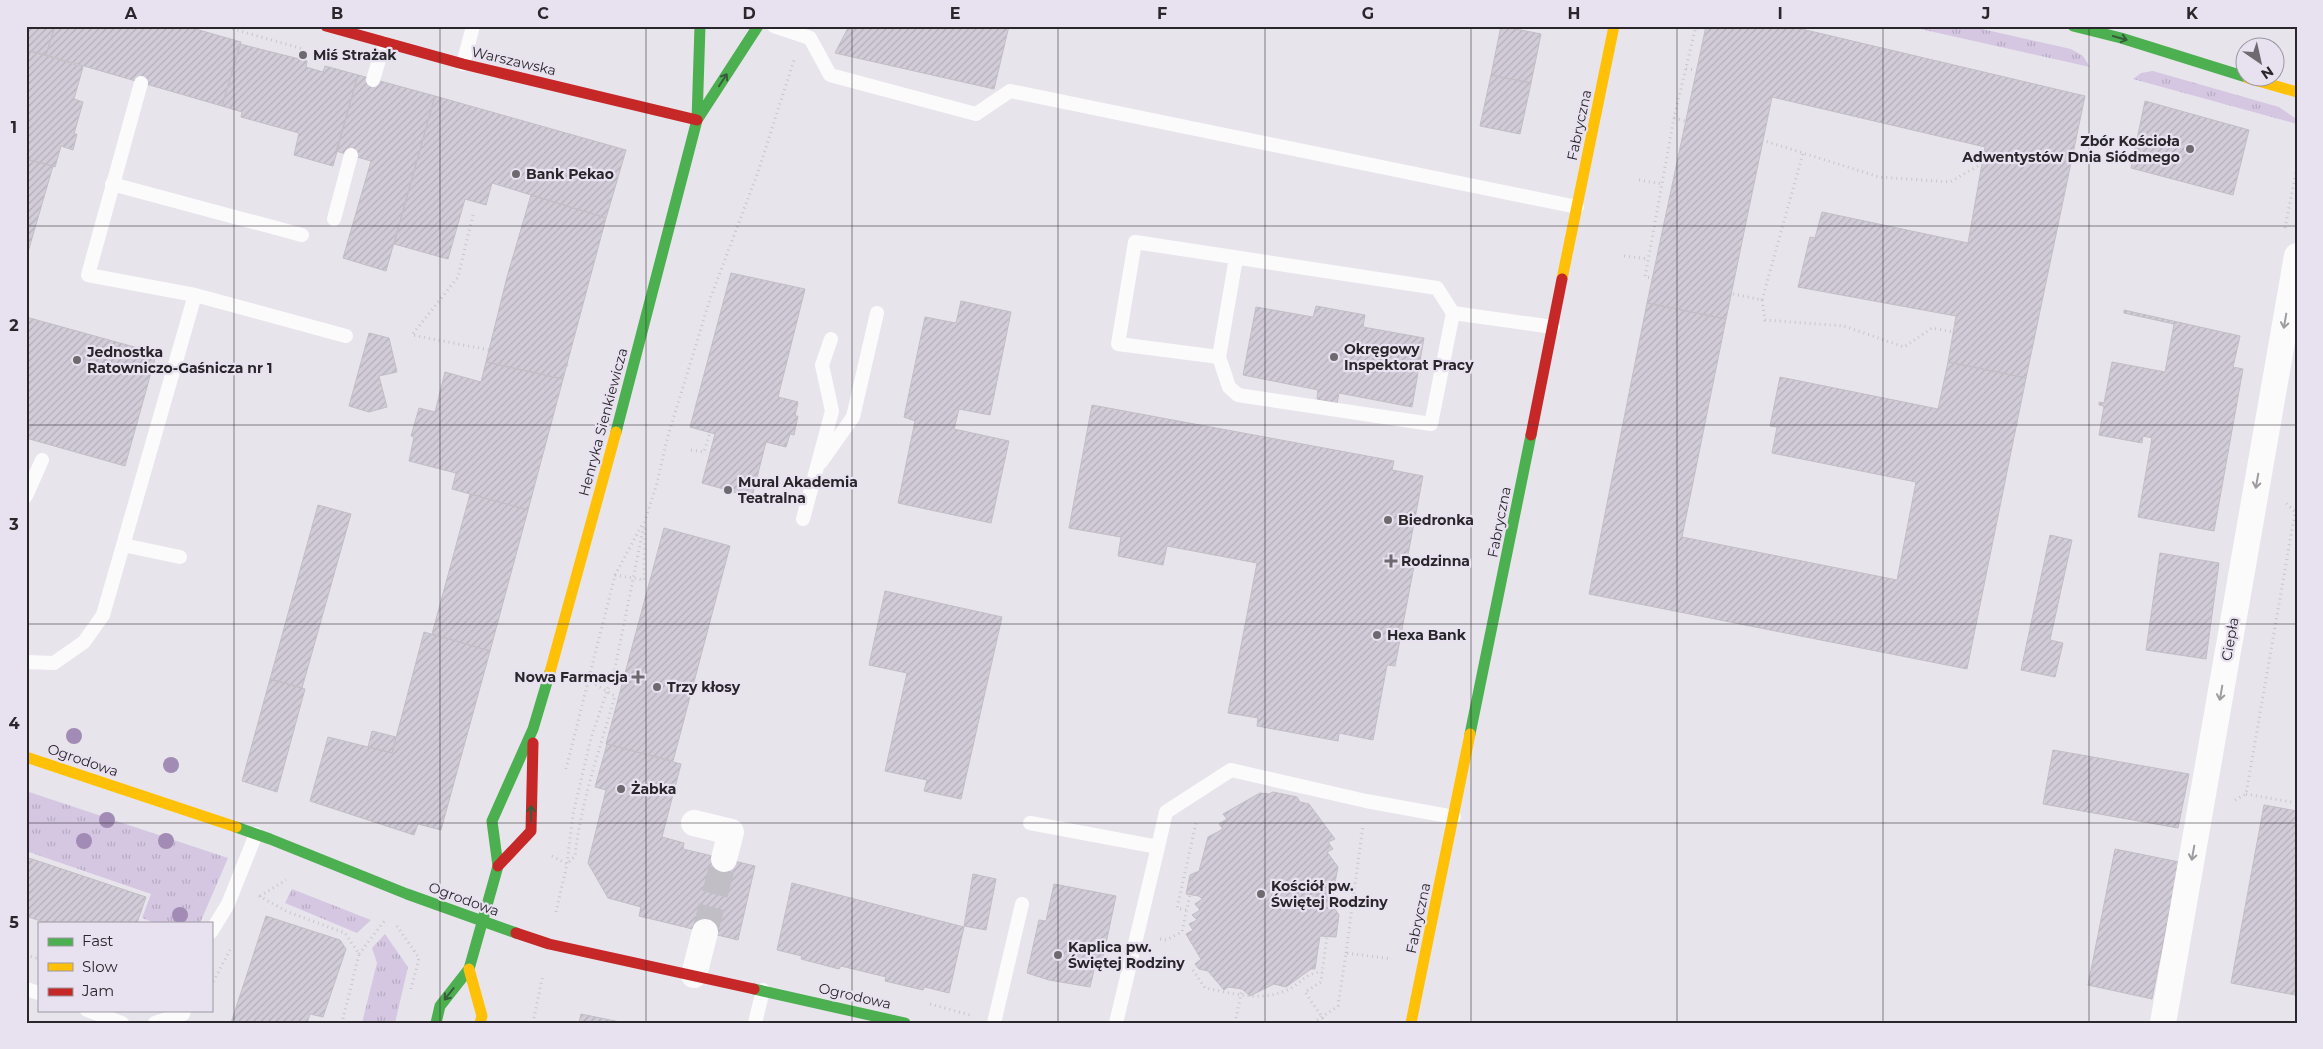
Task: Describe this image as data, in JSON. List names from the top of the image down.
{
  "streets": {
    "street": [
      "Warszawska",
      "Fabryczna",
      "Henryka Sienkiewicza",
      "Ciepła",
      "Ogrodowa"
    ]
  },
  "crossings": [
    ["Warszawska", "Henryka Sienkiewicza"],
    ["Henryka Sienkiewicza", "Ogrodowa"]
  ],
  "one_way": ["Ciepła"],
  "places": {
    "other": [
      "Miś Strażak",
      "Zbór Kościoła Adwentystów Dnia Siódmego",
      "Bank Pekao",
      "Okręgowy Inspektorat Pracy",
      "Jednostka Ratowniczo-Gaśnicza nr 1",
      "Mural Akademia Teatralna",
      "Biedronka",
      "Hexa Bank",
      "Trzy kłosy",
      "Żabka",
      "Kościół pw. Świętej Rodziny",
      "Kaplica pw. Świętej Rodziny"
    ],
    "health": ["Rodzinna", "Nowa Farmacja"]
  },
  "legend": ["Fast", "Slow", "Jam"],
  "north": "bottom right",
  "grid": {
    "columns": [
      "A",
      "B",
      "C",
      "D",
      "E",
      "F",
      "G",
      "H",
      "I",
      "J",
      "K"
    ],
    "rows": [
      "1",
      "2",
      "3",
      "4",
      "5"
    ]
  }
}
